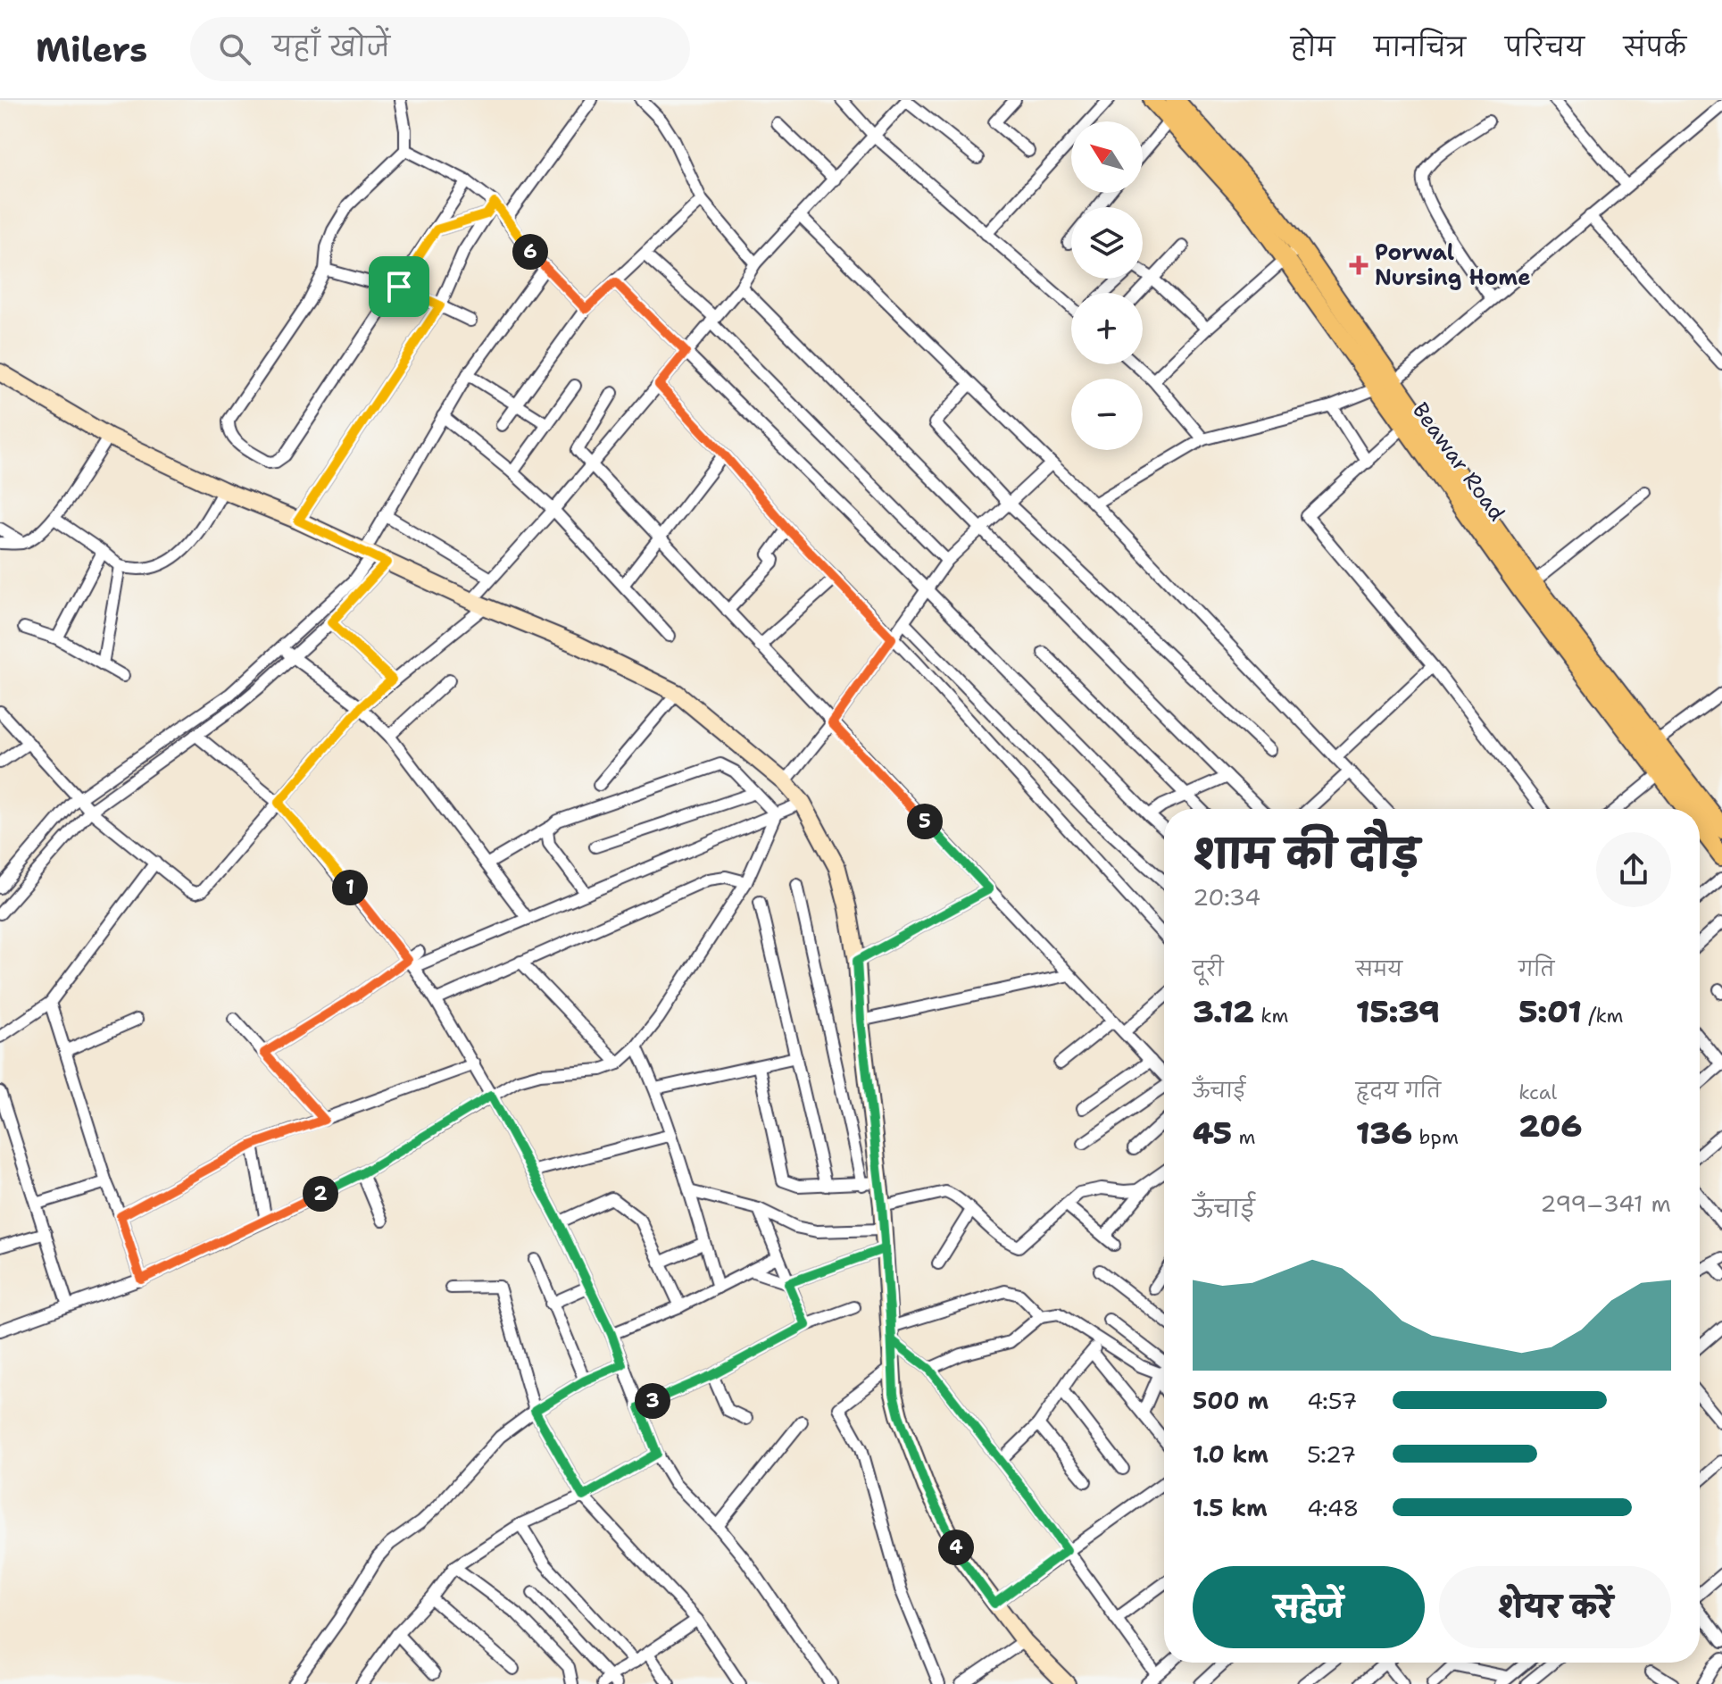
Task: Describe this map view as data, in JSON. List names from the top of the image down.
{
  "streets": {
    "main road": ["Beawar Road"]
  },
  "places": {
    "health": ["Porwal Nursing Home"]
  },
  "north": "top left",
  "page": {
    "header": "Milers",
    "search": "यहाँ खोजें",
    "nav": [
      "होम",
      "मानचित्र",
      "परिचय",
      "संपर्क"
    ],
    "map_buttons": ["+", "−"],
    "pins": [
      "6",
      "5",
      "1",
      "2",
      "3",
      "4"
    ],
    "heading": ["शाम की दौड़", "20:34"],
    "stats": [
      ["दूरी", "3.12 km"],
      ["समय", "15:39"],
      ["गति", "5:01 /km"],
      ["ऊँचाई", "45 m"],
      ["हृदय गति", "136 bpm"],
      ["kcal", "206"]
    ],
    "chart": ["ऊँचाई", "299–341 m"],
    "list": [
      {
        "name": "500 m",
        "note": "4:57"
      },
      {
        "name": "1.0 km",
        "note": "5:27"
      },
      {
        "name": "1.5 km",
        "note": "4:48"
      }
    ],
    "buttons": ["सहेजें", "शेयर करें"]
  }
}
